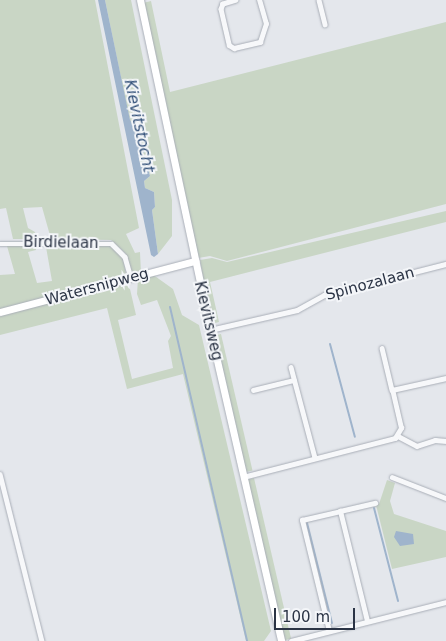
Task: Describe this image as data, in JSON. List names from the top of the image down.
{
  "streets": {
    "street": [
      "Birdielaan",
      "Spinozalaan",
      "Watersnipweg",
      "Kievitsweg"
    ]
  },
  "crossings": [
    ["Birdielaan", "Watersnipweg"],
    ["Spinozalaan", "Kievitsweg"],
    ["Watersnipweg", "Kievitsweg"]
  ],
  "water": ["Kievitstocht"],
  "scale_bar": "100 m"
}
